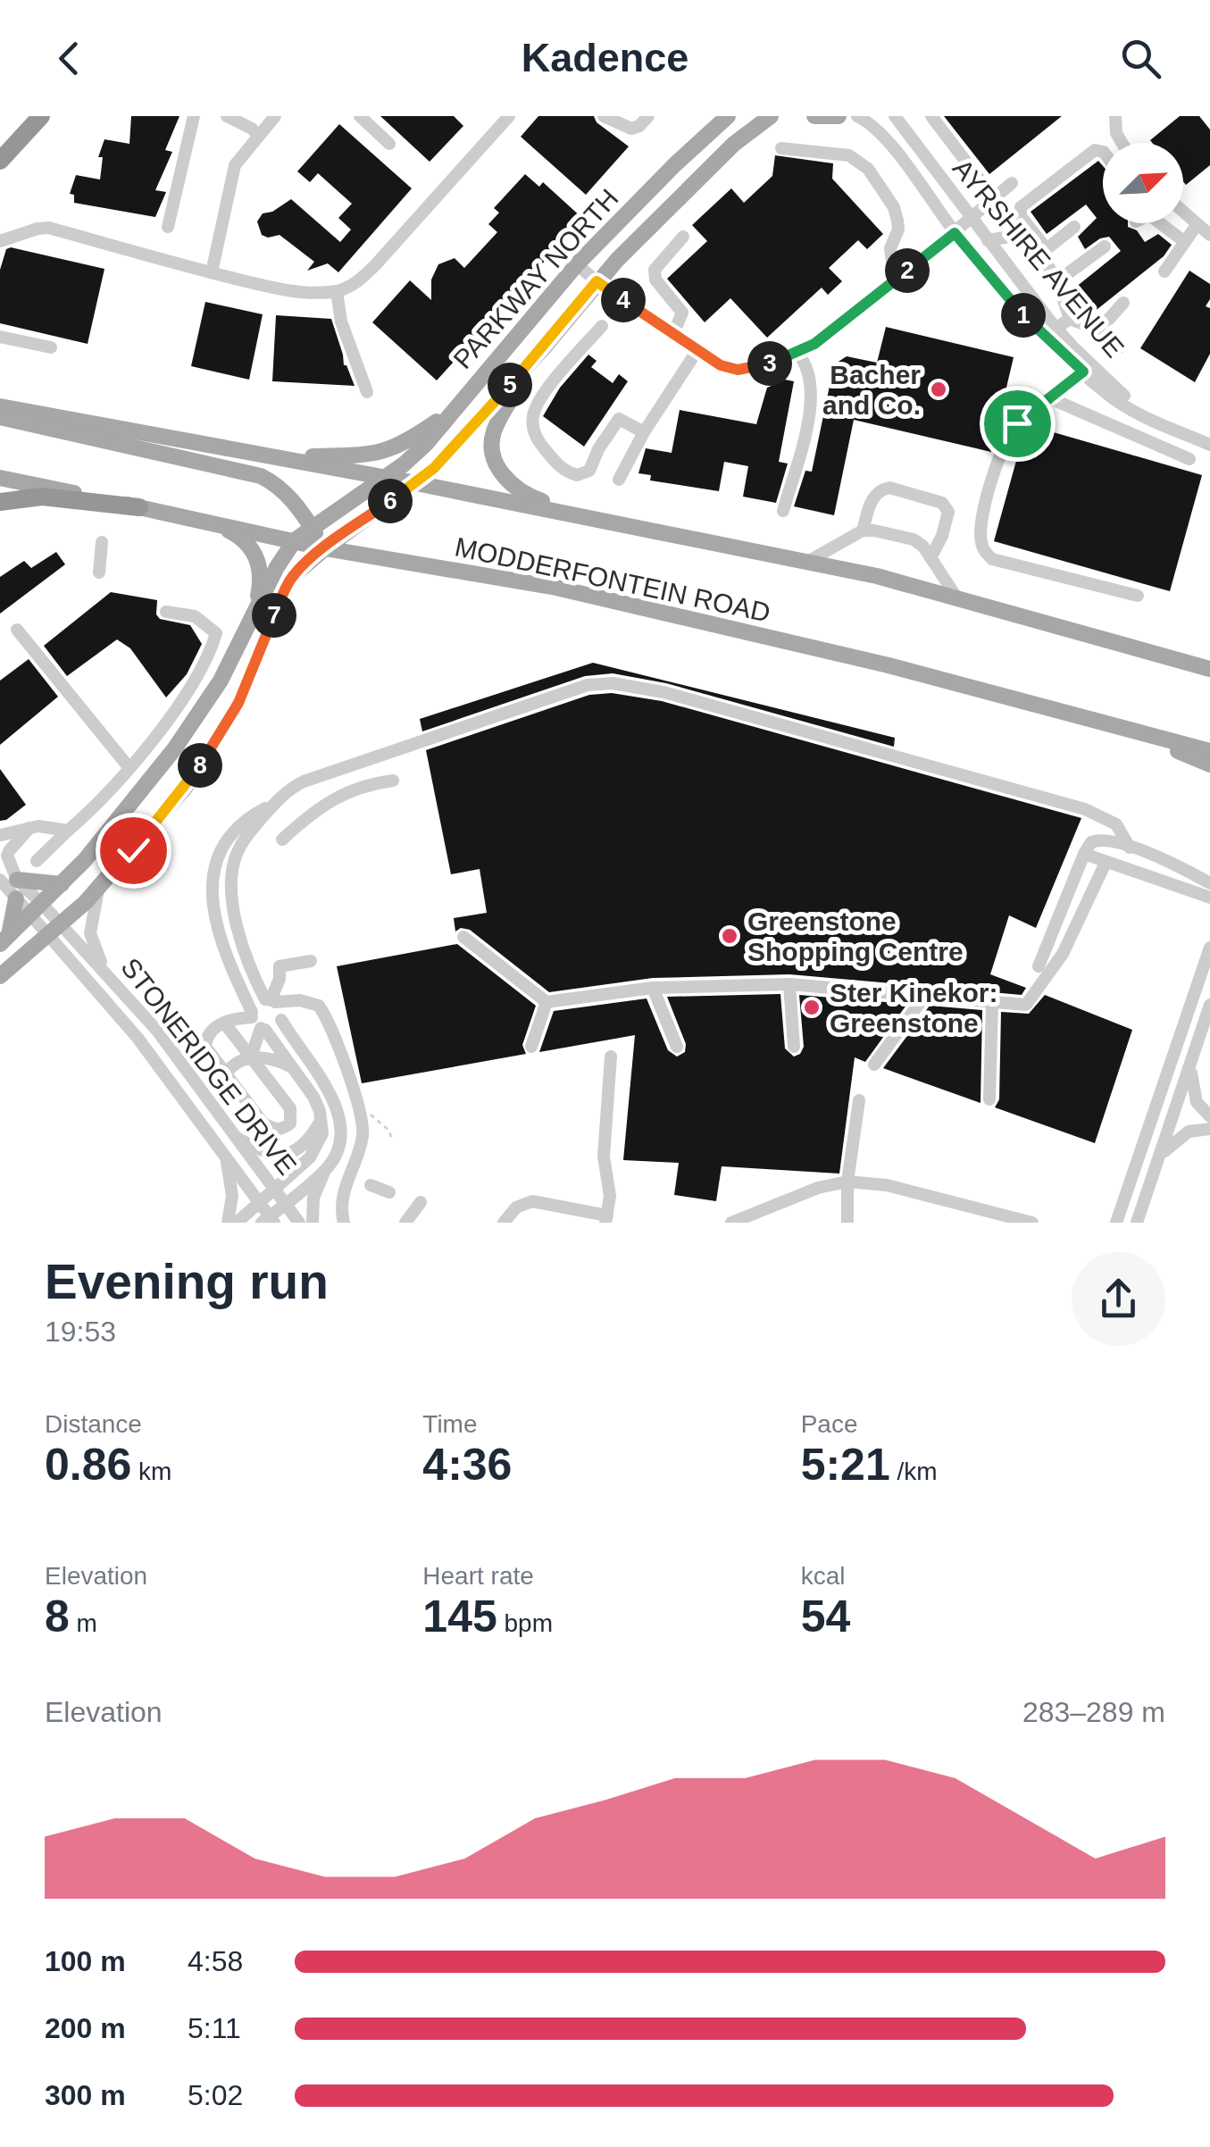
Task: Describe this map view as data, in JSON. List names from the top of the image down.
{
  "streets": {
    "main road": ["PARKWAY NORTH", "MODDERFONTEIN ROAD"],
    "street": ["AYRSHIRE AVENUE", "STONERIDGE DRIVE"]
  },
  "crossings": [
    ["PARKWAY NORTH", "MODDERFONTEIN ROAD"],
    ["PARKWAY NORTH", "STONERIDGE DRIVE"]
  ],
  "places": ["Bacher and Co.", "Greenstone Shopping Centre", "Ster Kinekor: Greenstone"],
  "north": "top right",
  "page": {
    "header": "Kadence",
    "pins": [
      "2",
      "4",
      "1",
      "3",
      "5",
      "6",
      "7",
      "8"
    ],
    "heading": ["Evening run", "19:53"],
    "stats": [
      ["Distance", "0.86 km"],
      ["Time", "4:36"],
      ["Pace", "5:21 /km"],
      ["Elevation", "8 m"],
      ["Heart rate", "145 bpm"],
      ["kcal", "54"]
    ],
    "chart": ["Elevation", "283–289 m"],
    "list": [
      {
        "name": "100 m",
        "note": "4:58"
      },
      {
        "name": "200 m",
        "note": "5:11"
      },
      {
        "name": "300 m",
        "note": "5:02"
      }
    ]
  }
}
